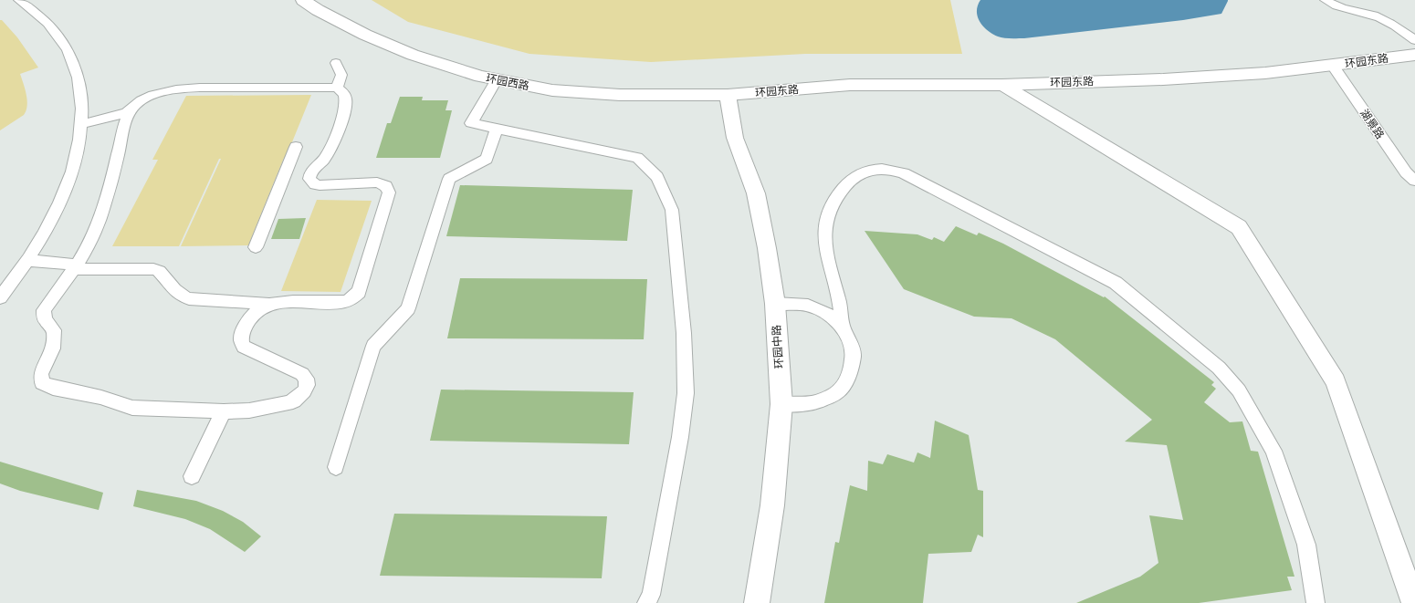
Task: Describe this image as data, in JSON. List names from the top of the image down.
{
  "streets": {
    "street": ["环园东路", "环园西路", "环园中路"],
    "lane": ["湖景路"]
  },
  "crossings": [
    ["环园东路", "环园西路"],
    ["环园东路", "湖景路"],
    ["环园东路", "环园中路"],
    ["环园西路", "环园中路"]
  ]
}
